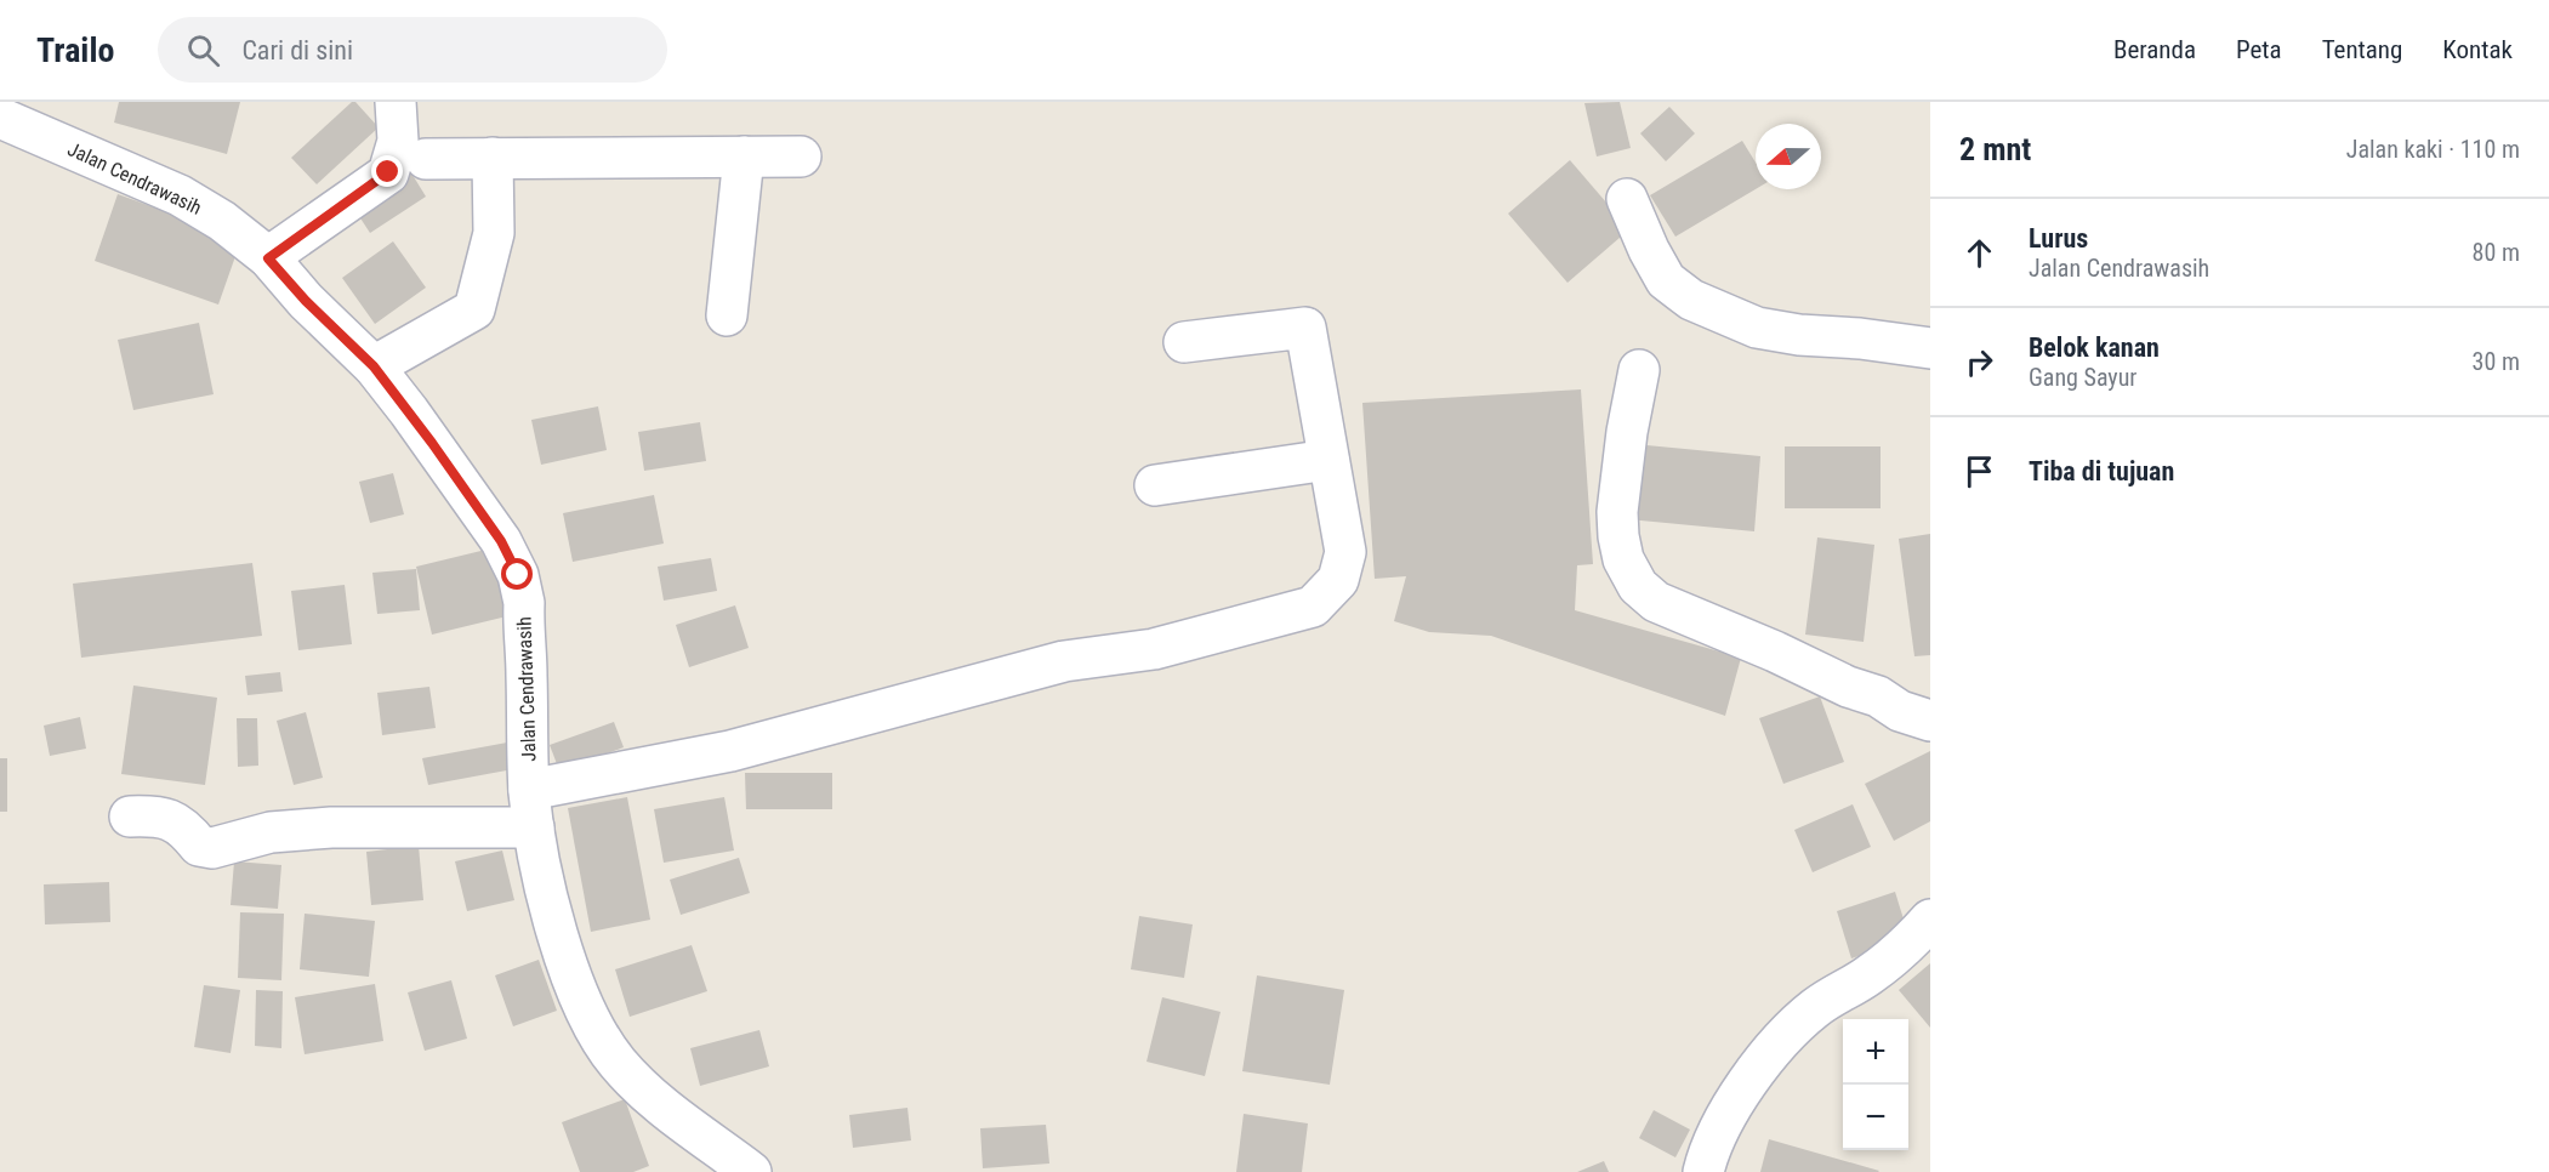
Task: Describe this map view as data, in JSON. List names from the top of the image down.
{
  "streets": {
    "street": ["Jalan Cendrawasih"]
  },
  "north": "left",
  "page": {
    "header": "Trailo",
    "search": "Cari di sini",
    "nav": [
      "Beranda",
      "Peta",
      "Tentang",
      "Kontak"
    ],
    "heading": ["2 mnt", "Jalan kaki · 110 m"],
    "list": [
      ["Lurus", "Jalan Cendrawasih", "80 m"],
      ["Belok kanan", "Gang Sayur", "30 m"],
      "Tiba di tujuan"
    ],
    "map_buttons": ["+", "−"]
  }
}
